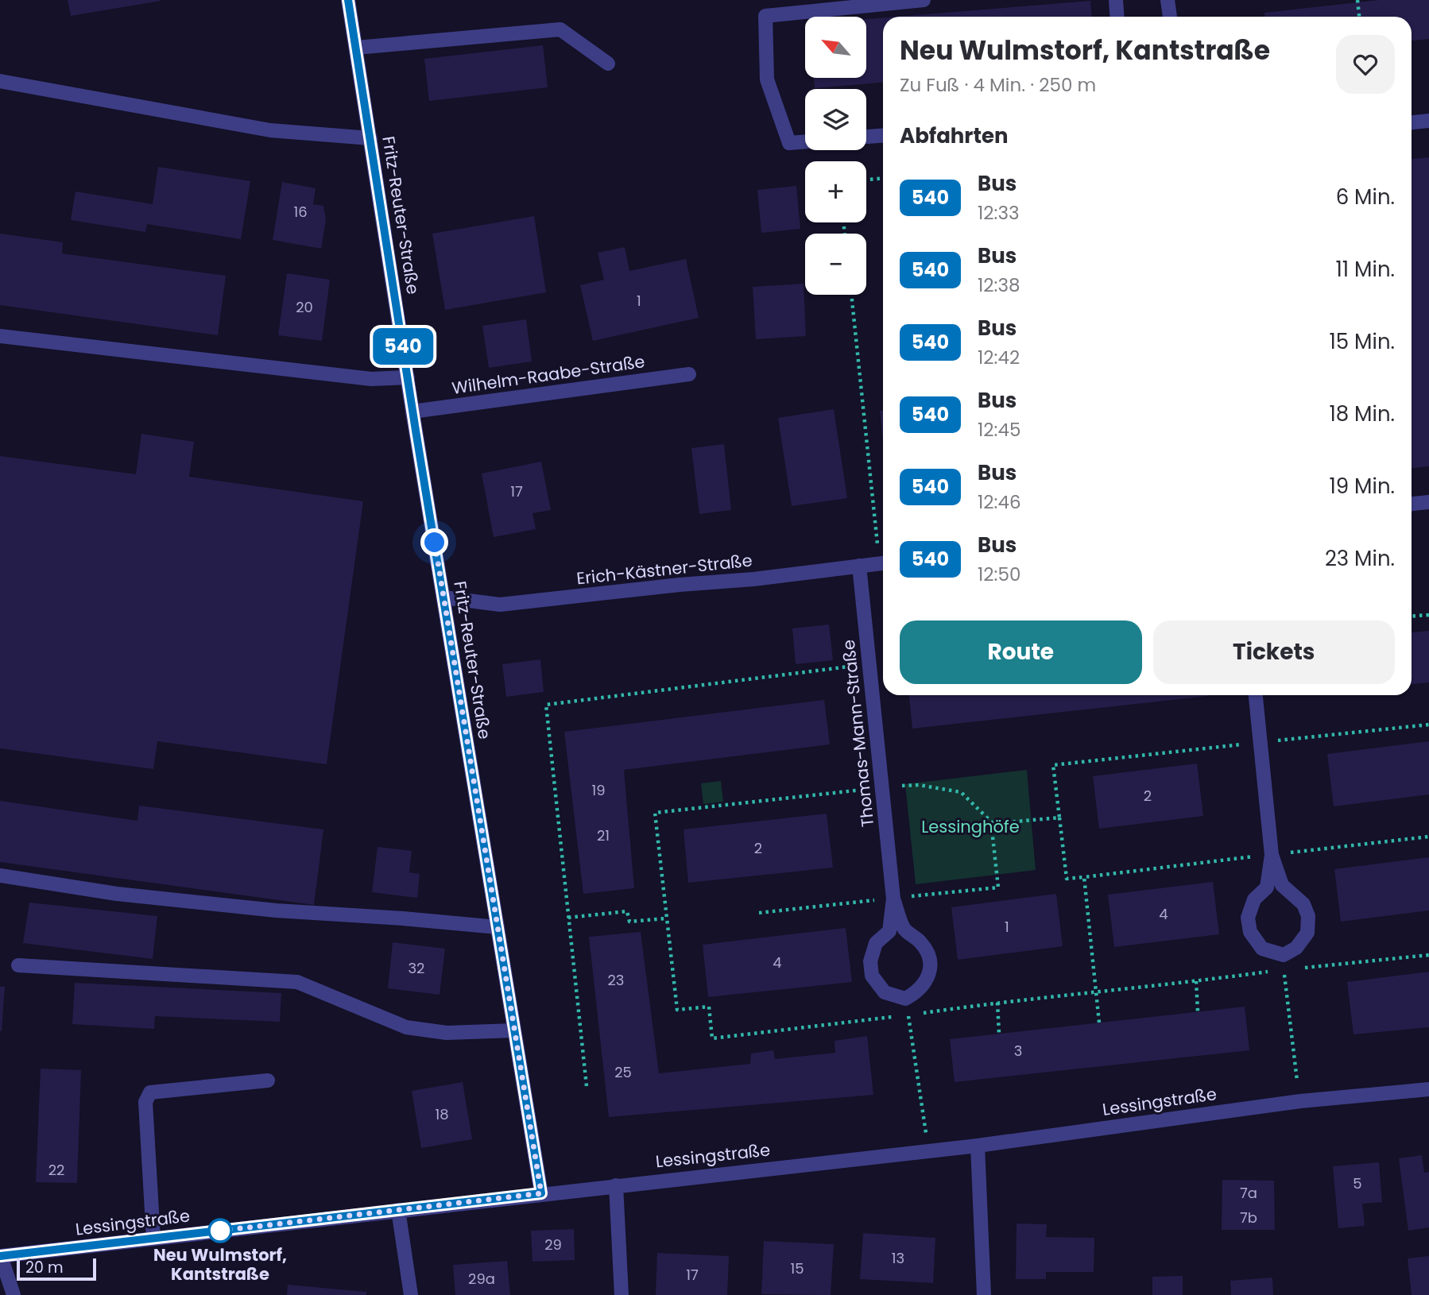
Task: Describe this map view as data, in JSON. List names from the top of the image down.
{
  "streets": {
    "street": [
      "Fritz-Reuter-Straße",
      "Wilhelm-Raabe-Straße",
      "Erich-Kästner-Straße",
      "Thomas-Mann-Straße",
      "Lessingstraße"
    ]
  },
  "crossings": [
    ["Fritz-Reuter-Straße", "Wilhelm-Raabe-Straße"],
    ["Fritz-Reuter-Straße", "Erich-Kästner-Straße"],
    ["Fritz-Reuter-Straße", "Lessingstraße"],
    ["Erich-Kästner-Straße", "Thomas-Mann-Straße"]
  ],
  "parks": ["Lessinghöfe"],
  "places": ["Neu Wulmstorf, Kantstraße"],
  "lines": ["bus line 540"],
  "house_numbers": [
    "16",
    "1",
    "20",
    "17",
    "19",
    "2",
    "21",
    "2",
    "4",
    "1",
    "4",
    "32",
    "23",
    "3",
    "25",
    "18",
    "22",
    "5",
    "7a",
    "7b",
    "29",
    "13",
    "15",
    "17",
    "29a"
  ],
  "scale_bar": "20 m",
  "north": "top left",
  "page": {
    "on_map": "540",
    "map_buttons": ["+", "−"],
    "heading": [
      ["Neu Wulmstorf, Kantstraße", "Zu Fuß · 4 Min. · 250 m"],
      "Abfahrten"
    ],
    "list": [
      {
        "mark": "540",
        "name": "Bus",
        "note": "12:33",
        "value": "6 Min."
      },
      {
        "mark": "540",
        "name": "Bus",
        "note": "12:38",
        "value": "11 Min."
      },
      {
        "mark": "540",
        "name": "Bus",
        "note": "12:42",
        "value": "15 Min."
      },
      {
        "mark": "540",
        "name": "Bus",
        "note": "12:45",
        "value": "18 Min."
      },
      {
        "mark": "540",
        "name": "Bus",
        "note": "12:46",
        "value": "19 Min."
      },
      {
        "mark": "540",
        "name": "Bus",
        "note": "12:50",
        "value": "23 Min."
      }
    ],
    "buttons": ["Route", "Tickets"],
    "scale": "20 m"
  }
}
